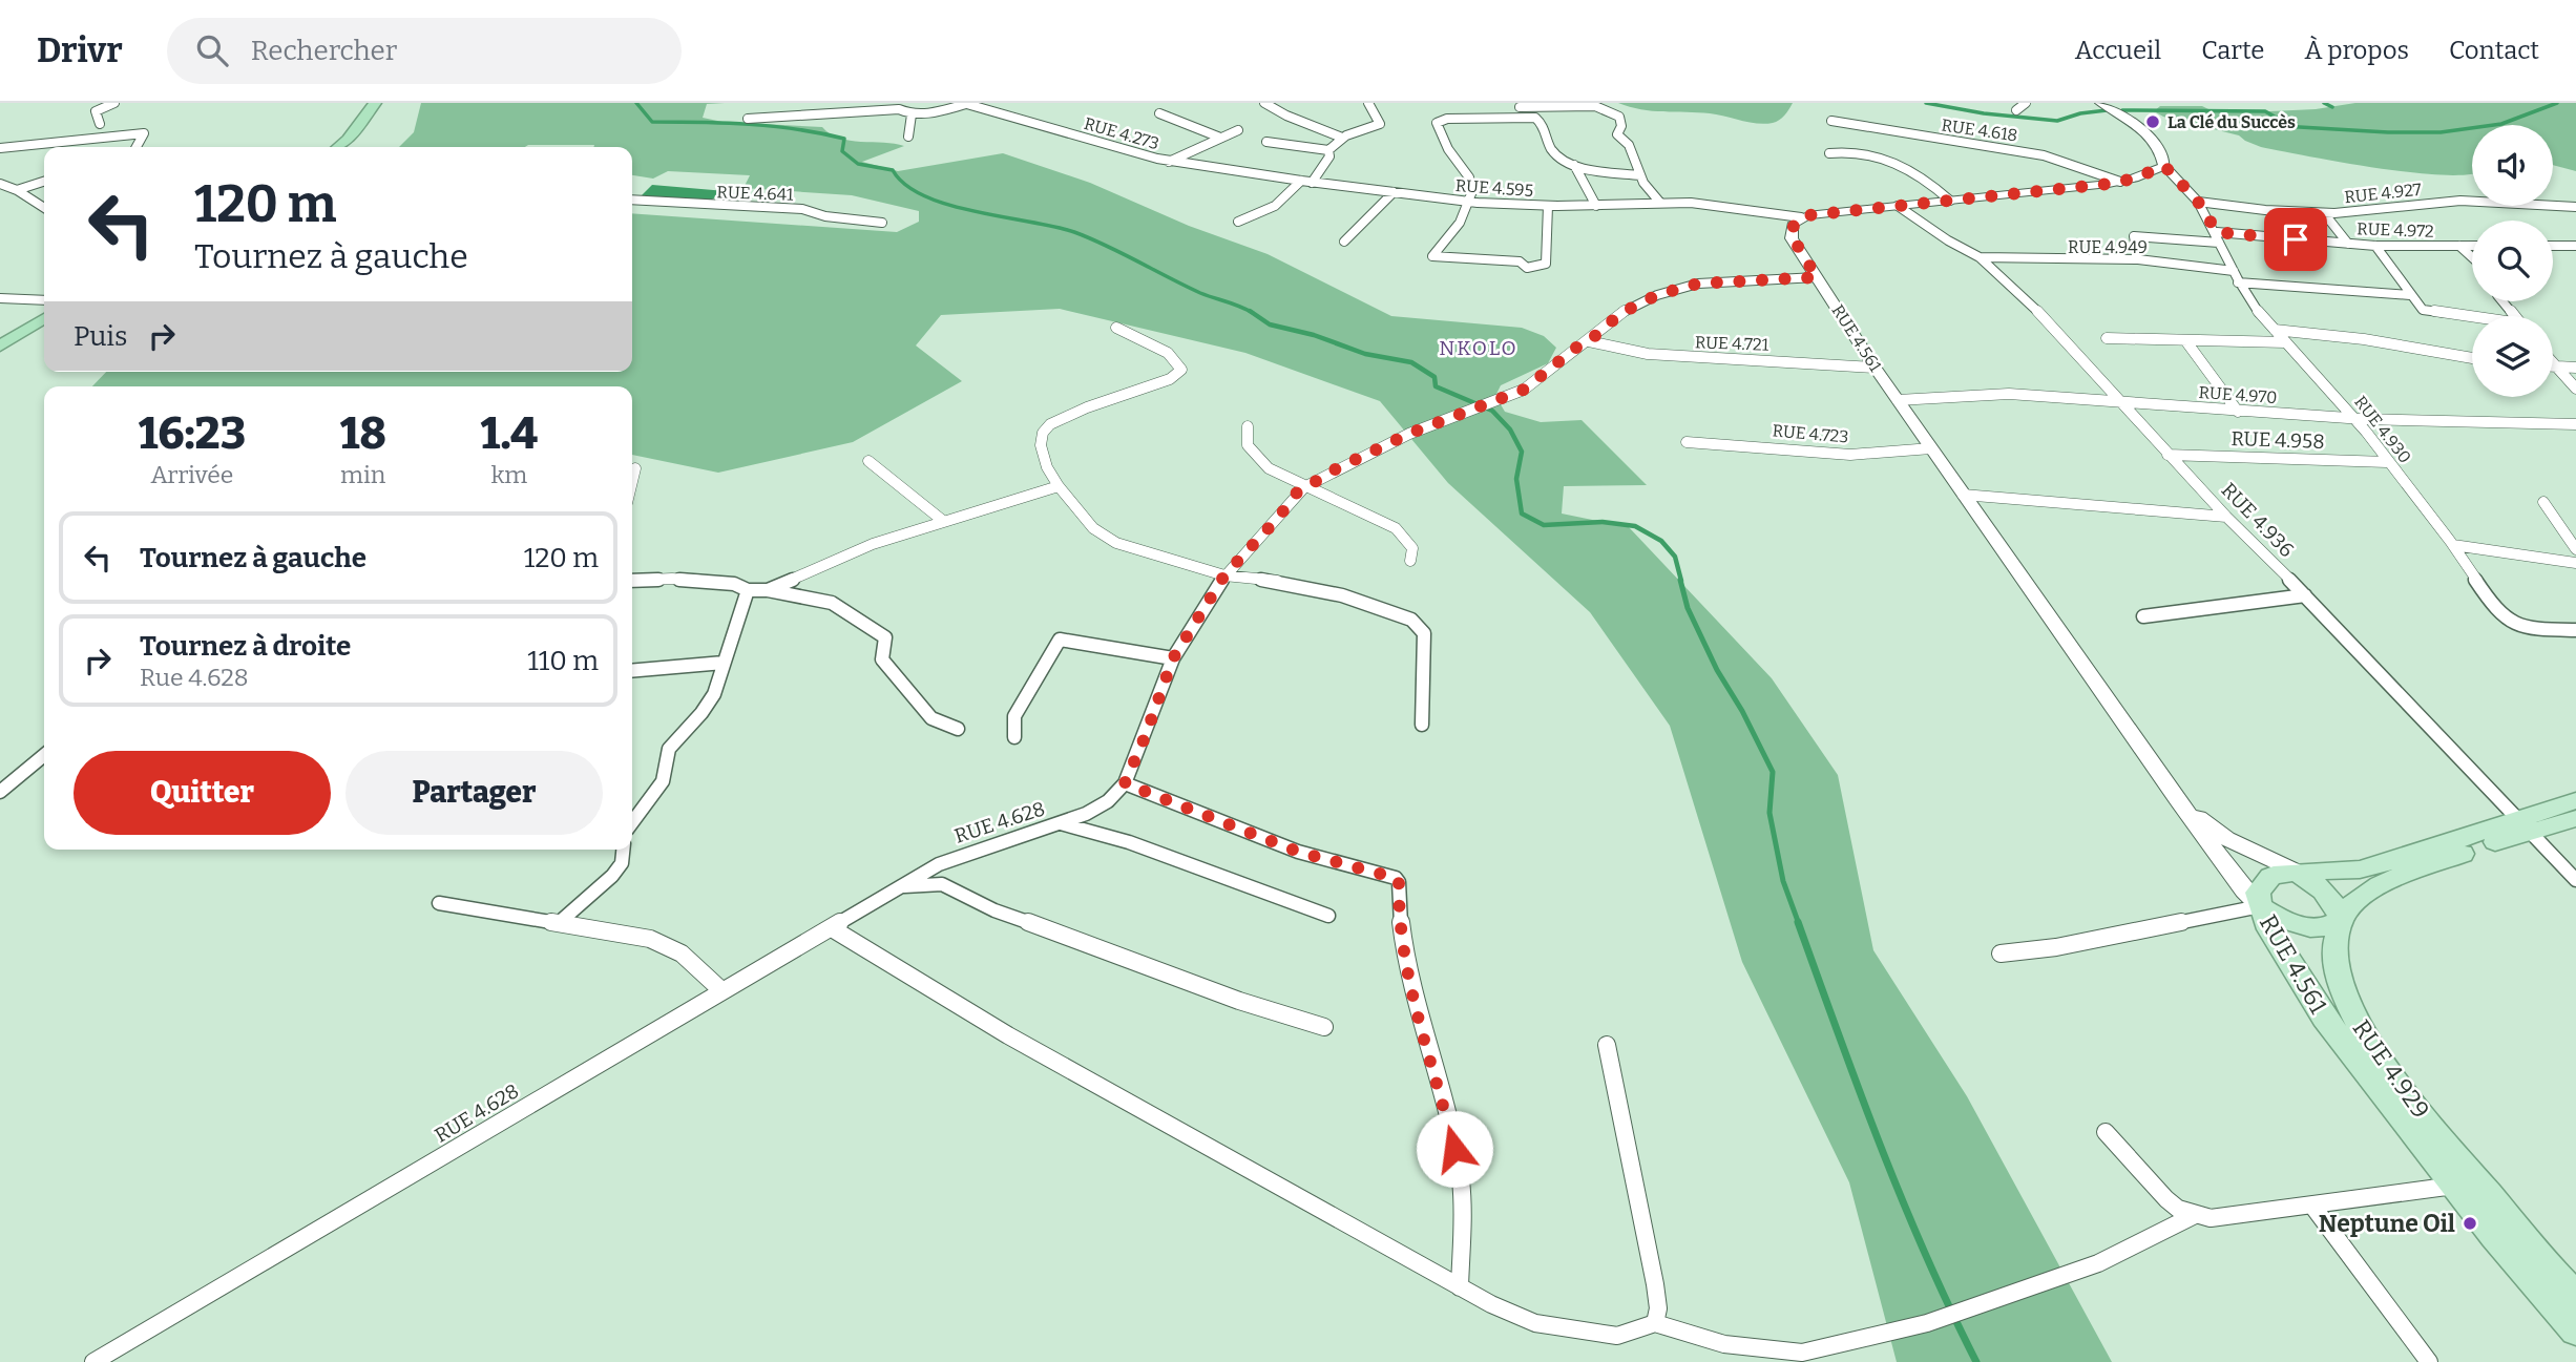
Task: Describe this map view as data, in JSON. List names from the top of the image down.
{
  "streets": {
    "main road": ["RUE 4.561", "RUE 4.929"],
    "street": [
      "RUE 4.618",
      "RUE 4.273",
      "RUE 4.595",
      "RUE 4.641",
      "RUE 4.927",
      "RUE 4.972",
      "RUE 4.949",
      "RUE 4.721",
      "RUE 4.970",
      "RUE 4.930",
      "RUE 4.723",
      "RUE 4.958",
      "RUE 4.936",
      "RUE 4.628"
    ]
  },
  "crossings": [
    ["RUE 4.273", "RUE 4.595"],
    ["RUE 4.595", "RUE 4.561"],
    ["RUE 4.927", "RUE 4.930"],
    ["RUE 4.972", "RUE 4.949"],
    ["RUE 4.972", "RUE 4.930"],
    ["RUE 4.949", "RUE 4.930"],
    ["RUE 4.949", "RUE 4.936"],
    ["RUE 4.561", "RUE 4.721"],
    ["RUE 4.561", "RUE 4.970"],
    ["RUE 4.561", "RUE 4.723"],
    ["RUE 4.561", "RUE 4.628"],
    ["RUE 4.721", "RUE 4.628"],
    ["RUE 4.970", "RUE 4.930"],
    ["RUE 4.970", "RUE 4.936"],
    ["RUE 4.930", "RUE 4.958"],
    ["RUE 4.958", "RUE 4.936"]
  ],
  "districts": ["NKOLO"],
  "places": ["La Clé du Succès", "Neptune Oil"],
  "page": {
    "header": "Drivr",
    "search": "Rechercher",
    "nav": [
      "Accueil",
      "Carte",
      "À propos",
      "Contact"
    ],
    "turn": ["120 m", "Tournez à gauche"],
    "then": "Puis",
    "eta": [
      "16:23",
      "Arrivée",
      "18",
      "min",
      "1.4",
      "km"
    ],
    "list": [
      {
        "name": "Tournez à gauche",
        "value": "120 m"
      },
      {
        "name": "Tournez à droite",
        "note": "Rue 4.628",
        "value": "110 m"
      }
    ],
    "buttons": ["Quitter", "Partager"]
  }
}
